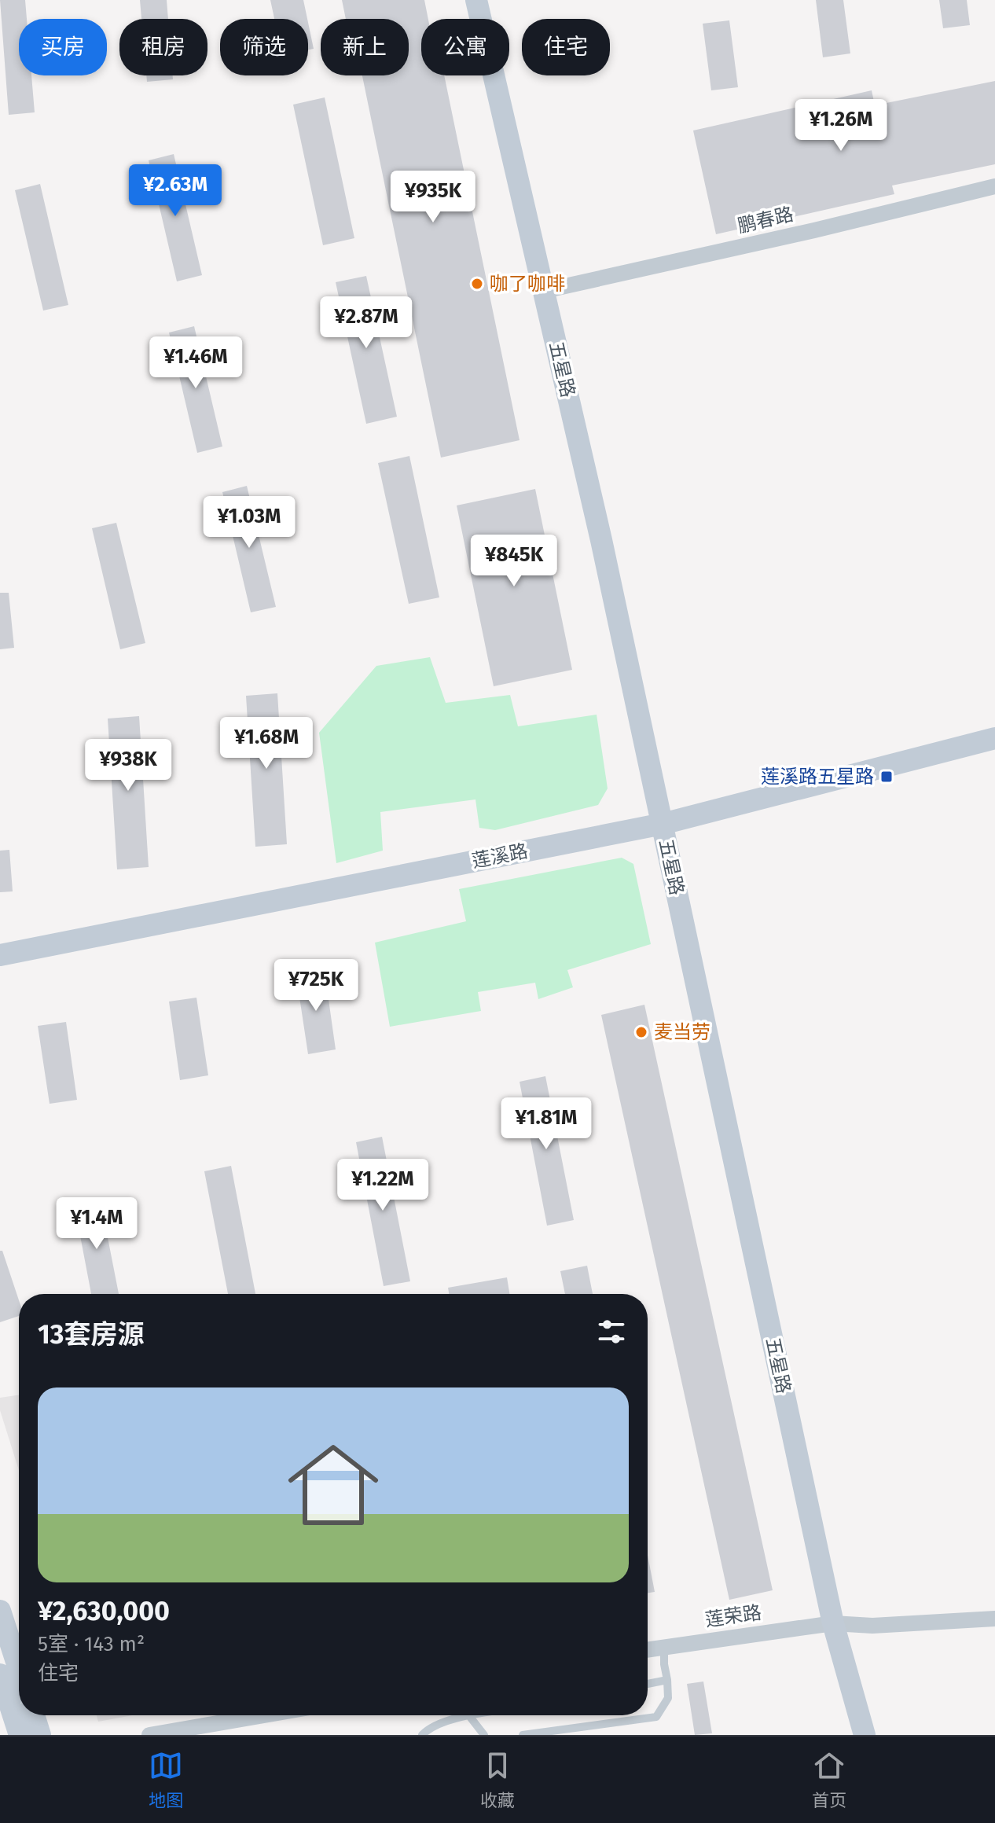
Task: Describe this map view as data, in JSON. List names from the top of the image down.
{
  "streets": {
    "street": [
      "鹏春路",
      "五星路",
      "莲溪路",
      "莲荣路"
    ]
  },
  "crossings": [
    ["鹏春路", "五星路"],
    ["五星路", "莲溪路"],
    ["五星路", "莲荣路"]
  ],
  "places": {
    "other": ["咖了咖啡", "麦当劳"],
    "transit": ["莲溪路五星路"]
  },
  "page": {
    "chip": [
      "买房",
      "租房",
      "筛选",
      "新上",
      "公寓",
      "住宅"
    ],
    "price": [
      "¥1.26M",
      "¥2.63M",
      "¥935K",
      "¥2.87M",
      "¥1.46M",
      "¥1.03M",
      "¥845K",
      "¥1.68M",
      "¥938K",
      "¥725K",
      "¥1.81M",
      "¥1.22M",
      "¥1.4M"
    ],
    "heading": "13套房源",
    "list": [
      {
        "name": "¥2,630,000",
        "note": "5室 · 143 m² · 住宅"
      }
    ],
    "tabs": ["地图", "收藏", "首页"]
  }
}
